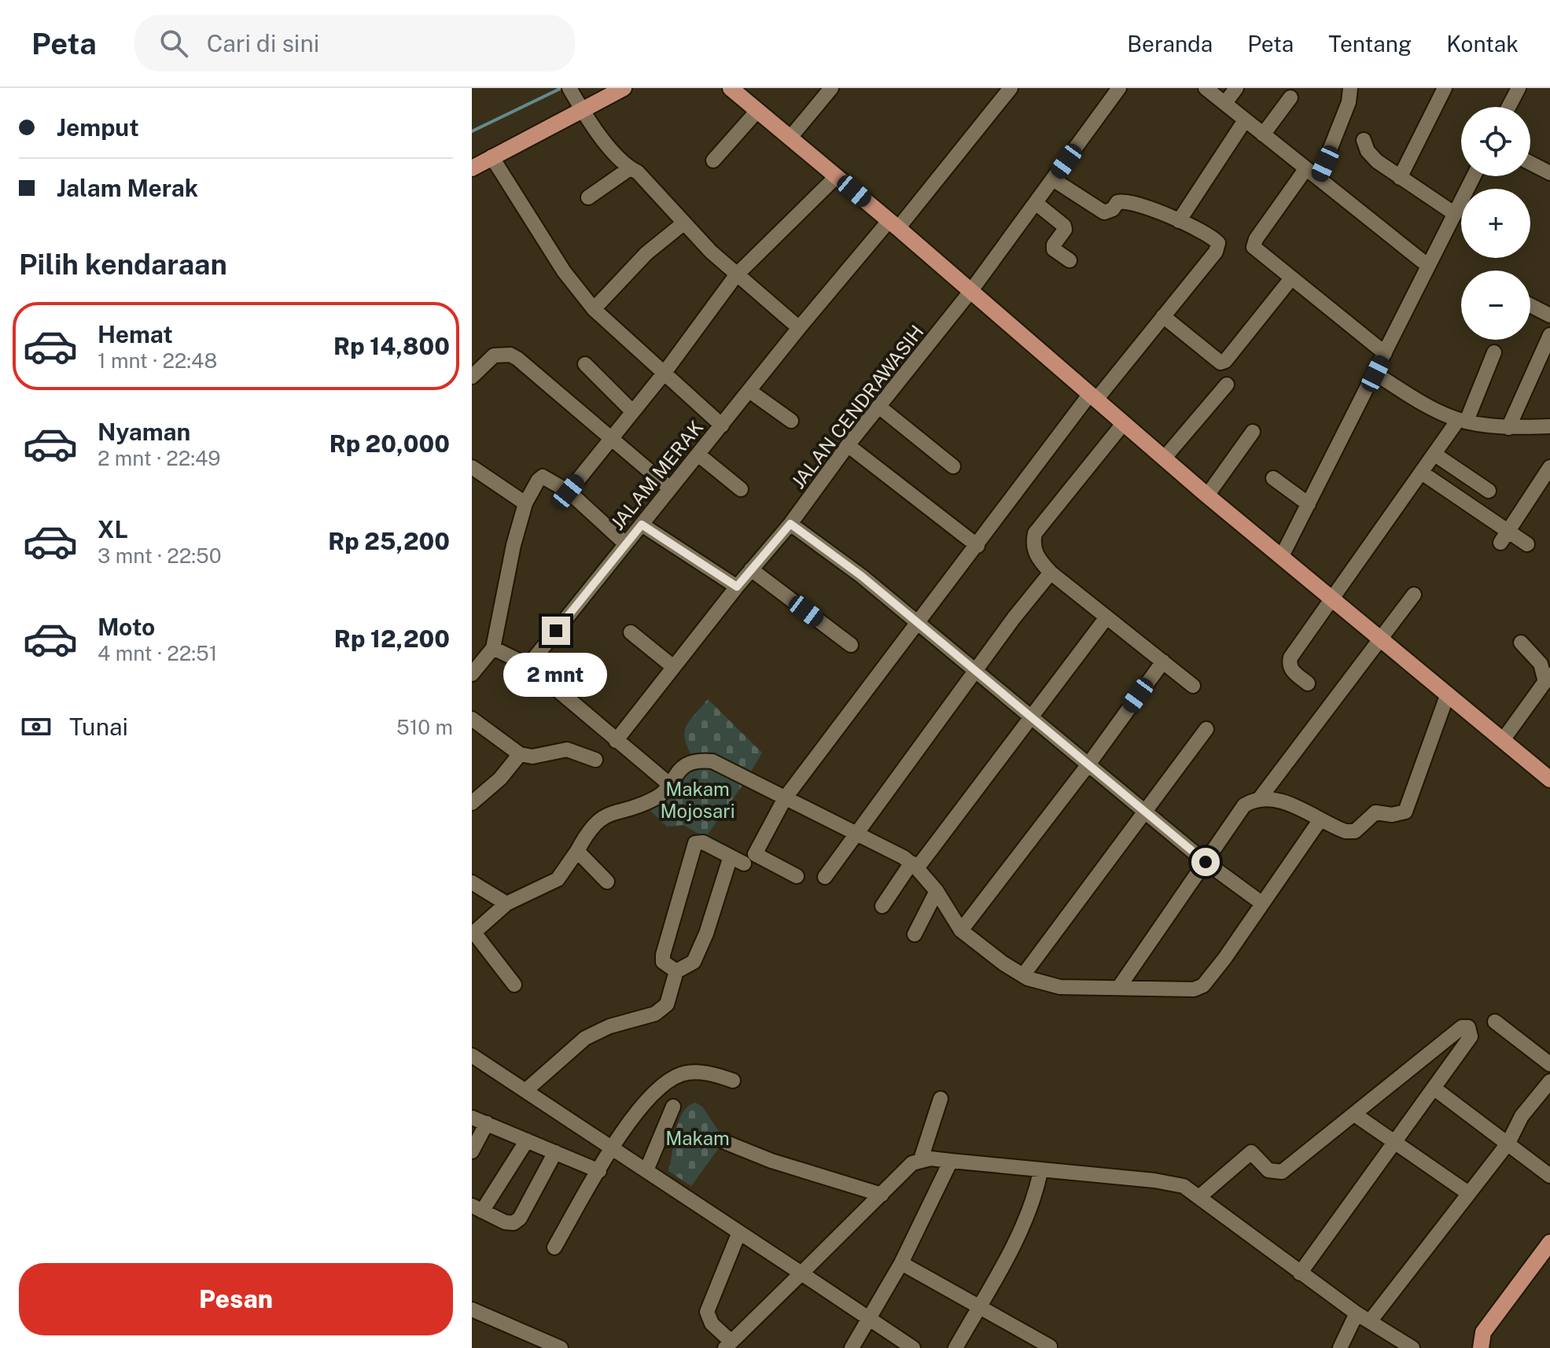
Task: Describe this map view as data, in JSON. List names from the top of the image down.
{
  "streets": {
    "street": ["JALAN CENDRAWASIH", "JALAM MERAK"]
  },
  "parks": ["Makam Mojosari", "Makam"],
  "page": {
    "header": "Peta",
    "search": "Cari di sini",
    "nav": [
      "Beranda",
      "Peta",
      "Tentang",
      "Kontak"
    ],
    "banner": ["Jemput", "Jalam Merak"],
    "map_buttons": ["+", "−"],
    "heading": "Pilih kendaraan",
    "list": [
      {
        "name": "Hemat",
        "note": "1 mnt · 22:48",
        "value": "Rp 14,800"
      },
      {
        "name": "Nyaman",
        "note": "2 mnt · 22:49",
        "value": "Rp 20,000"
      },
      {
        "name": "XL",
        "note": "3 mnt · 22:50",
        "value": "Rp 25,200"
      },
      {
        "name": "Moto",
        "note": "4 mnt · 22:51",
        "value": "Rp 12,200"
      }
    ],
    "bubble": "2 mnt",
    "pay": ["Tunai", "510 m"],
    "buttons": "Pesan"
  }
}
